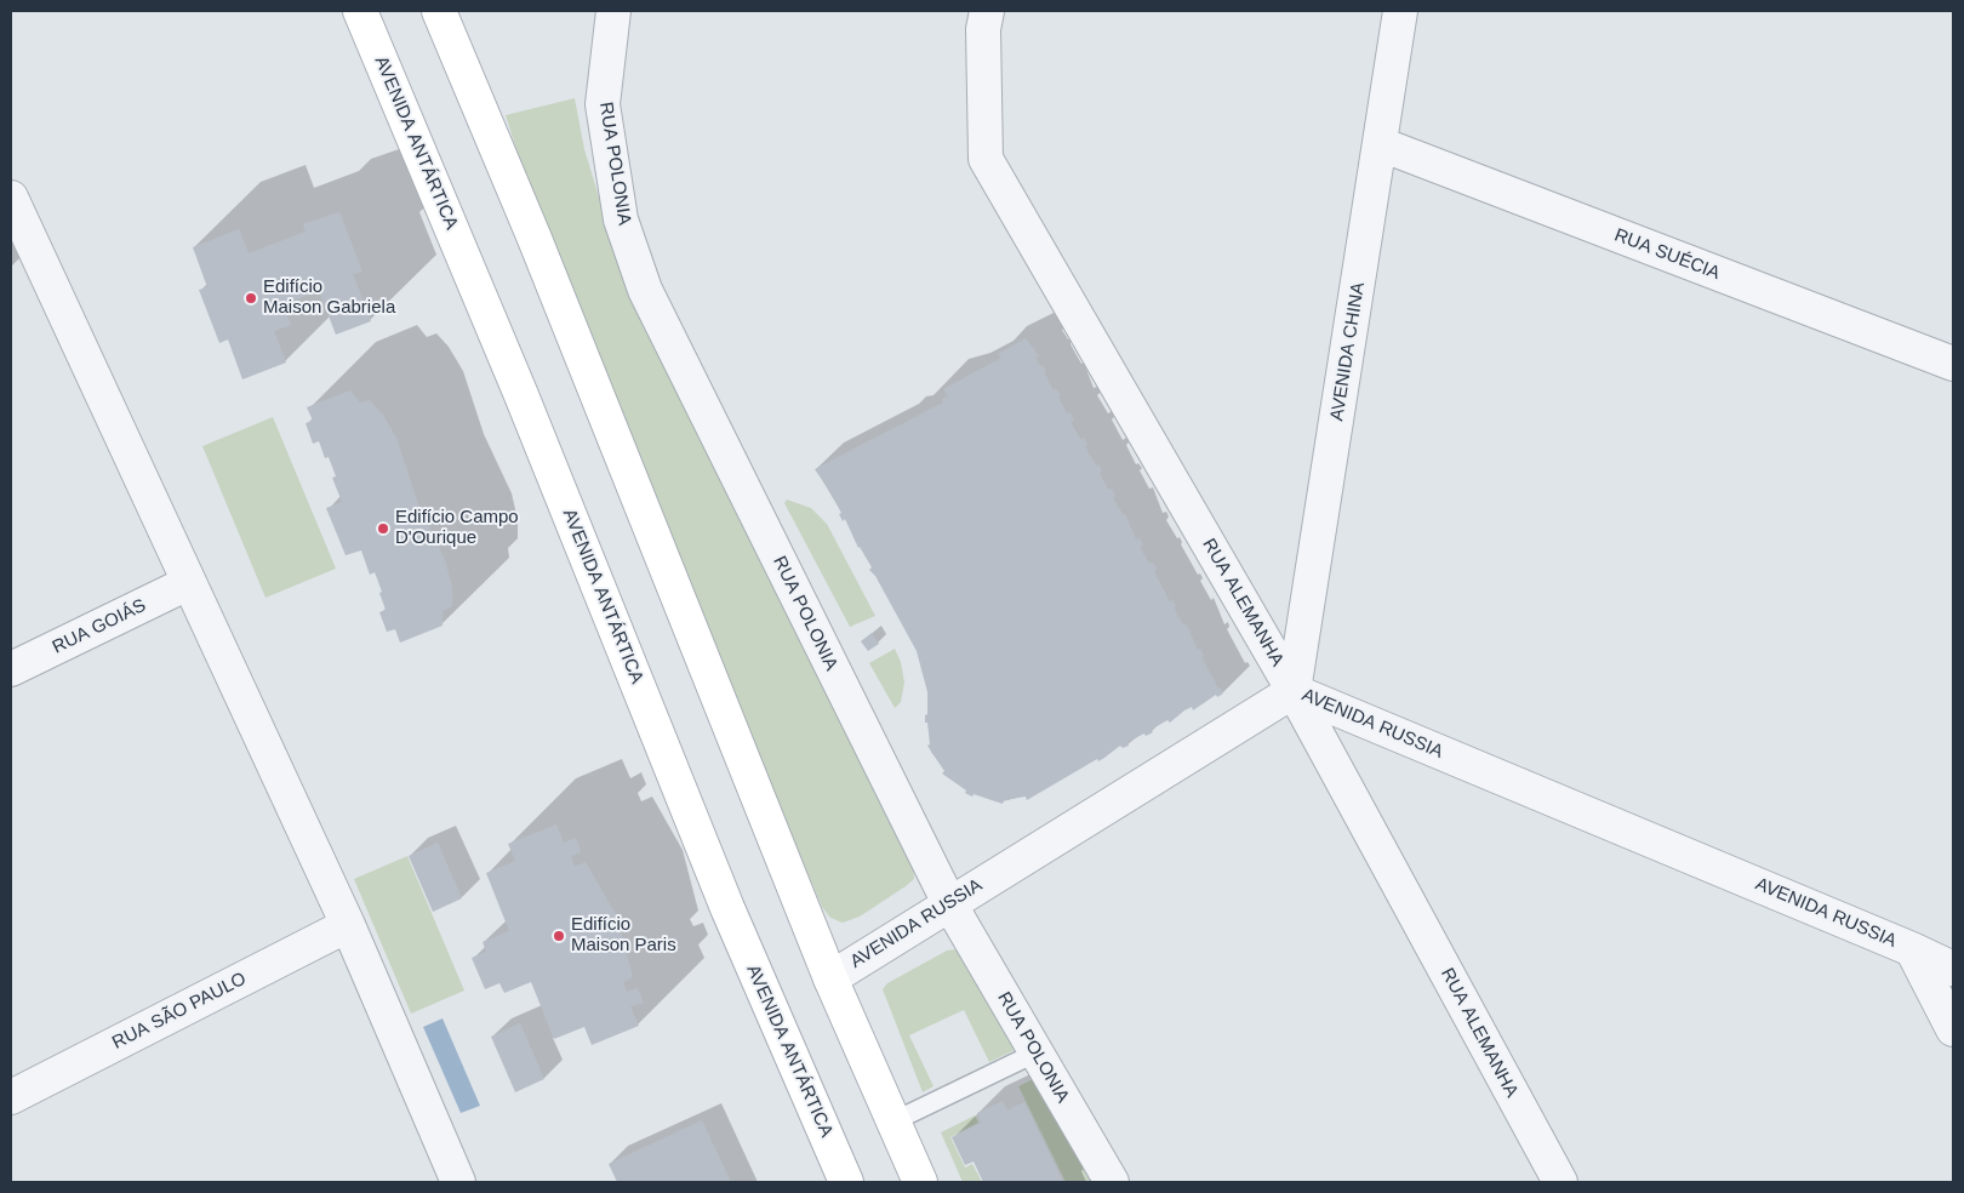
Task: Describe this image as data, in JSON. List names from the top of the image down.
{
  "streets": {
    "main road": ["AVENIDA ANTÁRTICA"],
    "street": [
      "RUA POLONIA",
      "RUA SUÉCIA",
      "AVENIDA CHINA",
      "RUA ALEMANHA",
      "RUA GOIÁS",
      "AVENIDA RUSSIA",
      "RUA SÃO PAULO"
    ]
  },
  "crossings": [
    ["RUA POLONIA", "AVENIDA RUSSIA"],
    ["RUA SUÉCIA", "AVENIDA CHINA"],
    ["AVENIDA CHINA", "RUA ALEMANHA"],
    ["AVENIDA CHINA", "AVENIDA RUSSIA"],
    ["RUA ALEMANHA", "AVENIDA RUSSIA"]
  ],
  "places": ["Edifício Maison Gabriela", "Edifício Campo D'Ourique", "Edifício Maison Paris"]
}
